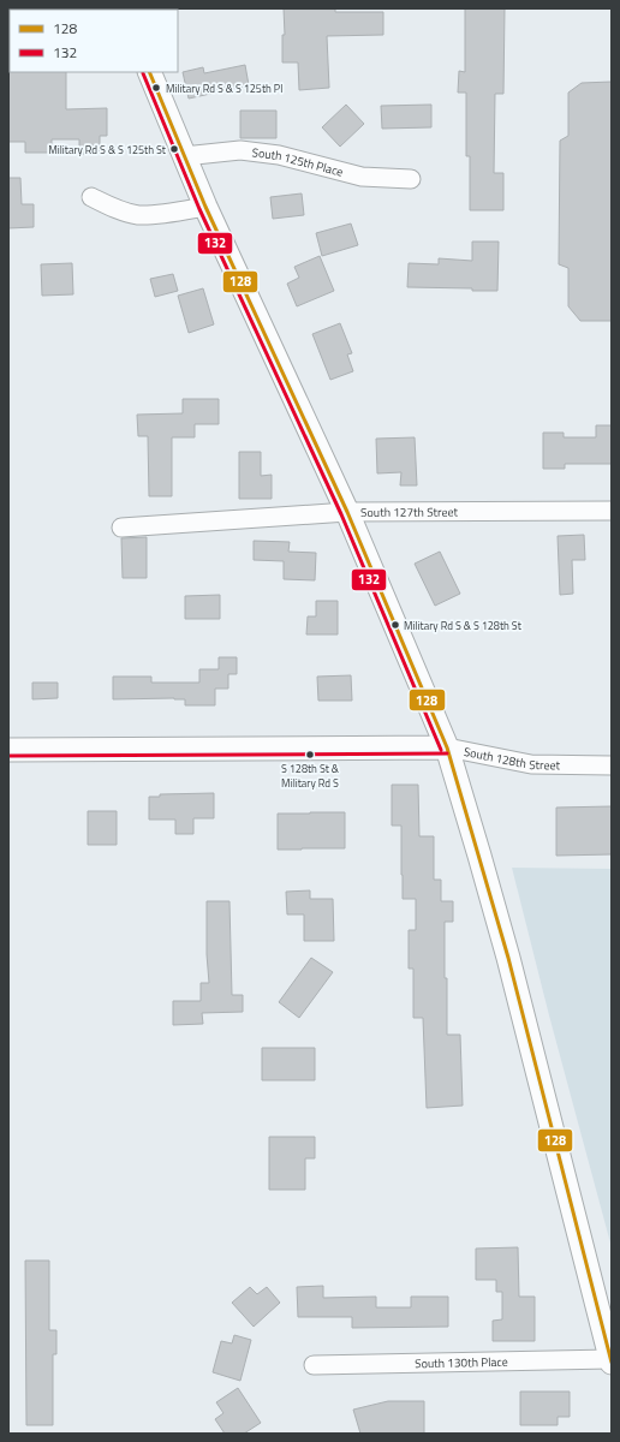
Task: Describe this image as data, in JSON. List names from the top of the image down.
{
  "streets": {
    "street": [
      "South 125th Place",
      "South 127th Street",
      "South 128th Street",
      "South 130th Place"
    ]
  },
  "places": [
    "Military Rd S & S 125th Pl",
    "Military Rd S & S 125th St",
    "Military Rd S & S 128th St",
    "S 128th St & Military Rd S"
  ],
  "lines": ["transit line 128", "transit line 132"],
  "legend": ["128", "132"]
}
